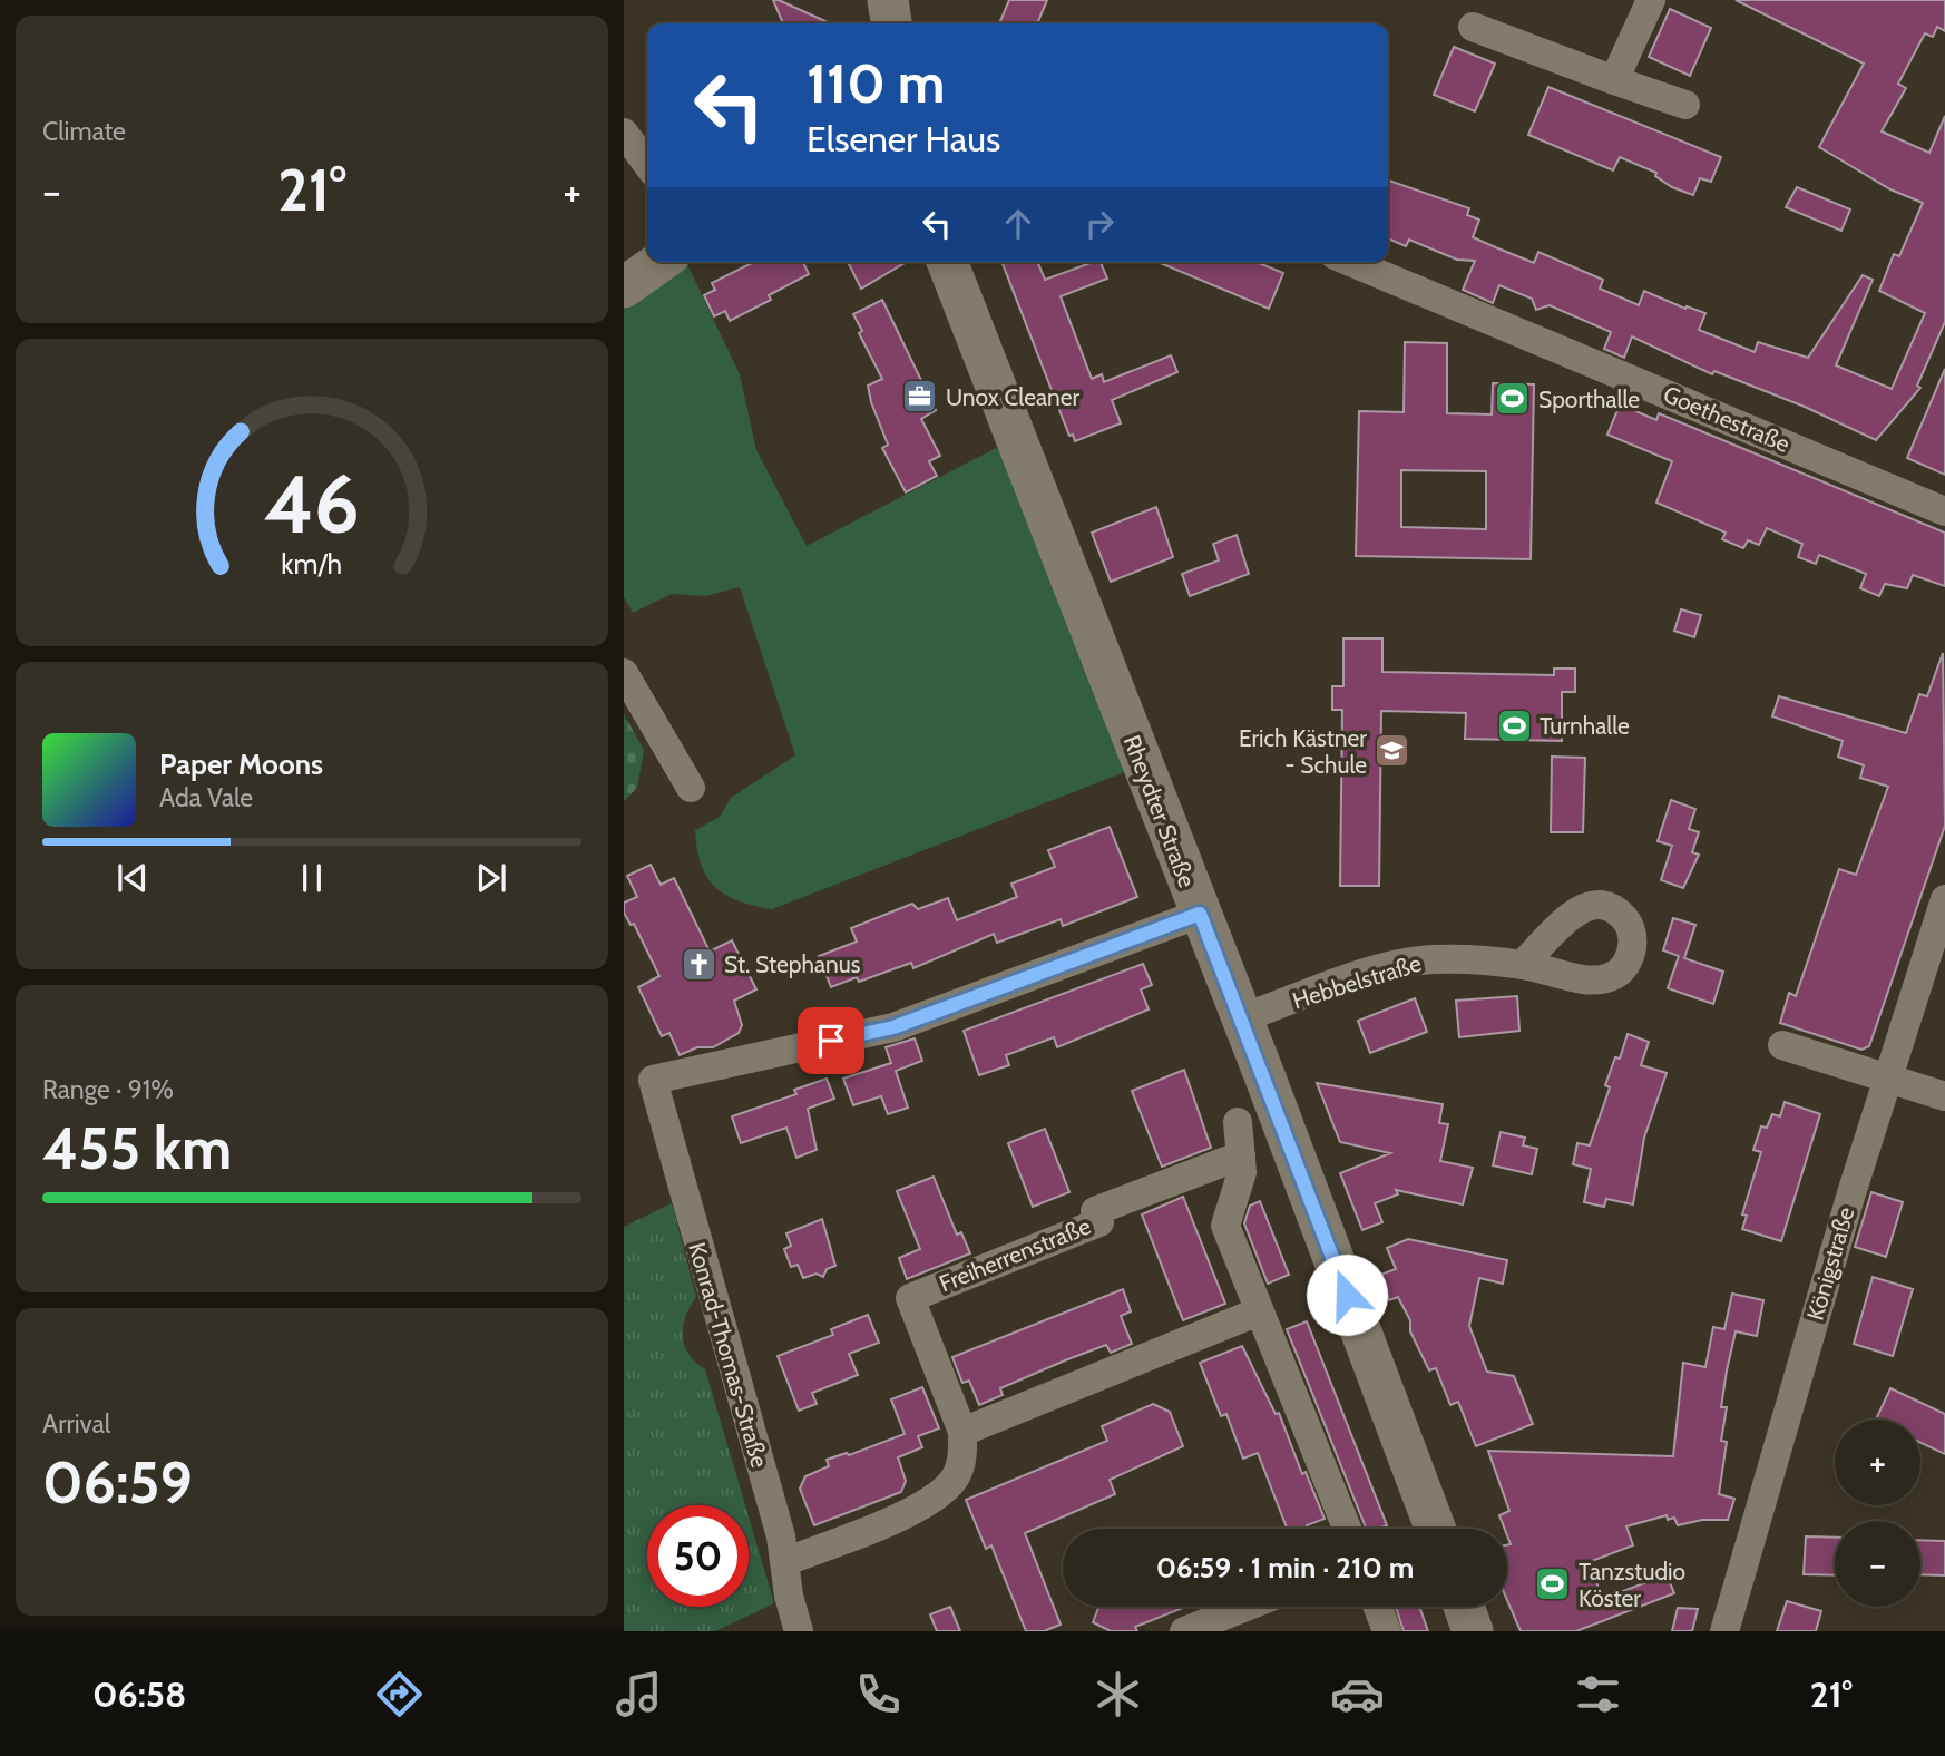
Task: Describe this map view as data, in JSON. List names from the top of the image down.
{
  "streets": {
    "main road": ["Rheydter Straße"],
    "street": [
      "Goethestraße",
      "Hebbelstraße",
      "Freiherrenstraße",
      "Königstraße",
      "Konrad-Thomas-Straße"
    ]
  },
  "crossings": [
    ["Rheydter Straße", "Hebbelstraße"],
    ["Rheydter Straße", "Konrad-Thomas-Straße"],
    ["Freiherrenstraße", "Konrad-Thomas-Straße"]
  ],
  "places": {
    "office": ["Unox Cleaner"],
    "sports": ["Sporthalle", "Turnhalle", "Tanzstudio Köster"],
    "school or university": ["Erich Kästner - Schule"],
    "church": ["St. Stephanus"]
  },
  "page": {
    "tile": [
      "Climate",
      ["Range · 91%", "455 km"],
      ["Arrival", "06:59"]
    ],
    "turn": ["110 m", "Elsener Haus"],
    "heat": ["−", "21°", "+"],
    "song": ["Paper Moons", "Ada Vale"],
    "map_buttons": ["+", "−"],
    "limit": "50",
    "trip": "06:59 · 1 min · 210 m",
    "tabs": ["06:58", "21°"],
    "gauge": ["46", "km/h"]
  }
}
